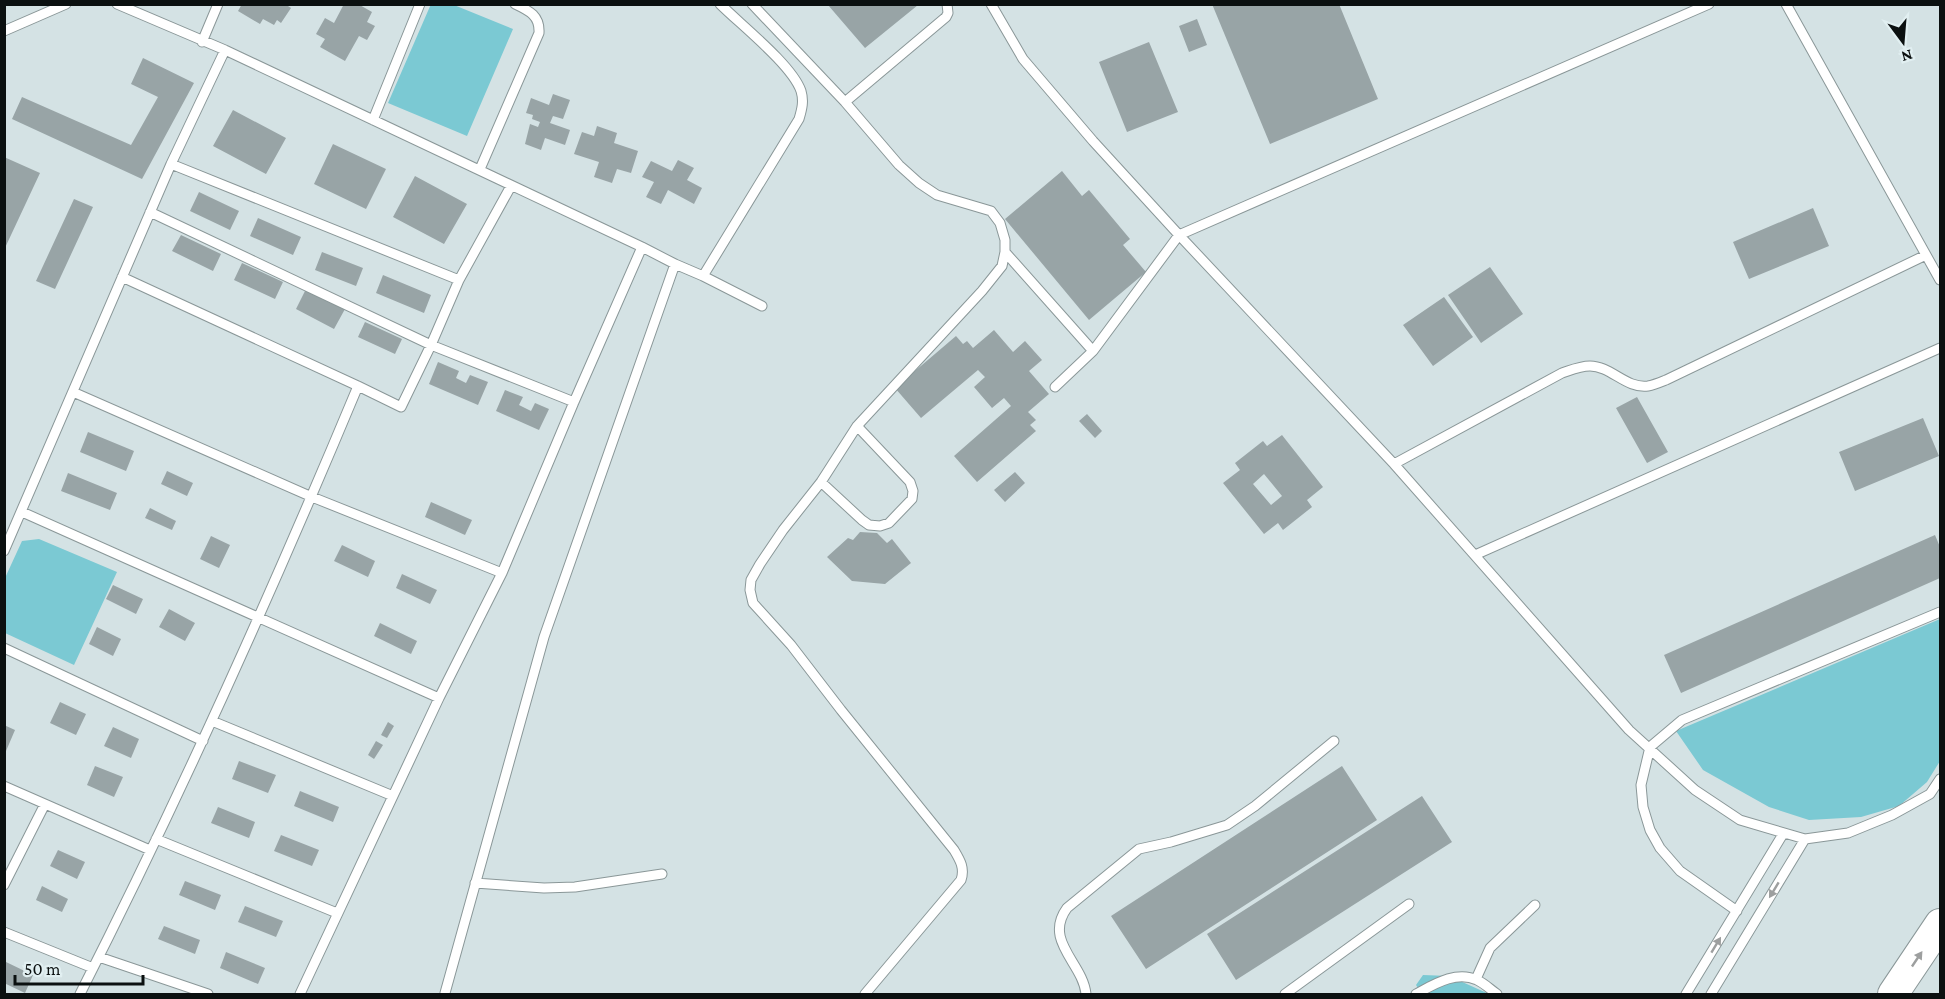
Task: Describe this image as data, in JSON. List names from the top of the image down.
{
  "scale_bar": "50 m",
  "north": "bottom"
}
